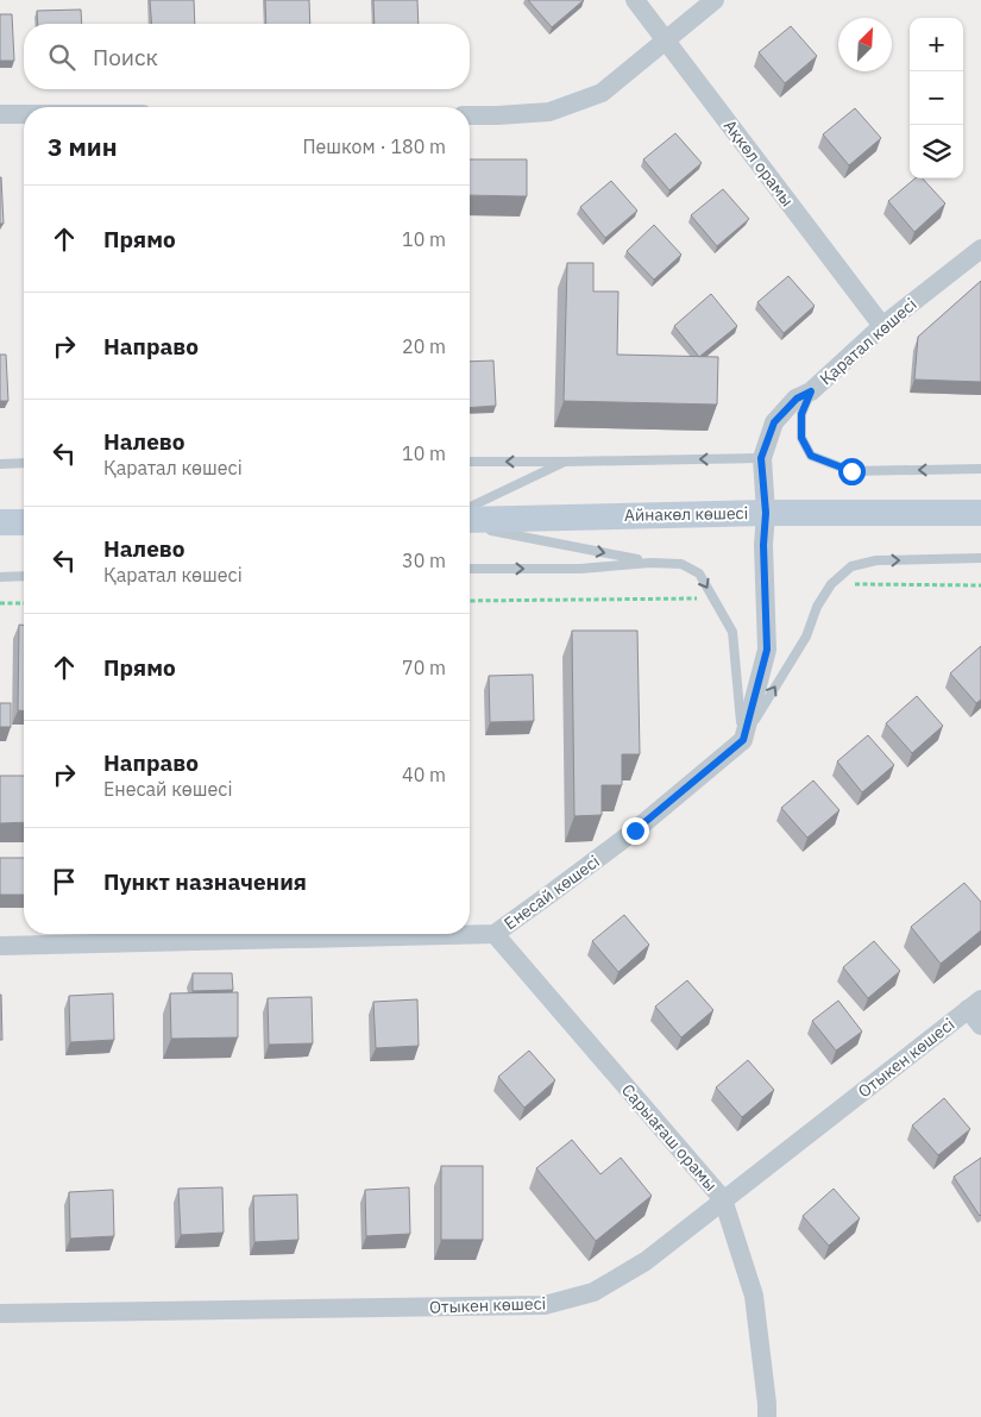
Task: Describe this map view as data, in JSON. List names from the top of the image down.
{
  "streets": {
    "main road": ["Айнакөл көшесі"],
    "street": [
      "Ақкөл орамы",
      "Қаратал көшесі",
      "Енесай көшесі",
      "Отыкен көшесі",
      "Сарыағаш орамы"
    ]
  },
  "crossings": [
    ["Ақкөл орамы", "Қаратал көшесі"],
    ["Қаратал көшесі", "Айнакөл көшесі"],
    ["Қаратал көшесі", "Енесай көшесі"],
    ["Енесай көшесі", "Сарыағаш орамы"],
    ["Отыкен көшесі", "Сарыағаш орамы"]
  ],
  "north": "top right",
  "page": {
    "map_buttons": ["+", "−"],
    "search": "Поиск",
    "heading": ["3 мин", "Пешком · 180 m"],
    "list": [
      ["Прямо", "10 m"],
      ["Направо", "20 m"],
      ["Налево", "Қаратал көшесі", "10 m"],
      ["Налево", "Қаратал көшесі", "30 m"],
      ["Прямо", "70 m"],
      ["Направо", "Енесай көшесі", "40 m"],
      "Пункт назначения"
    ]
  }
}
